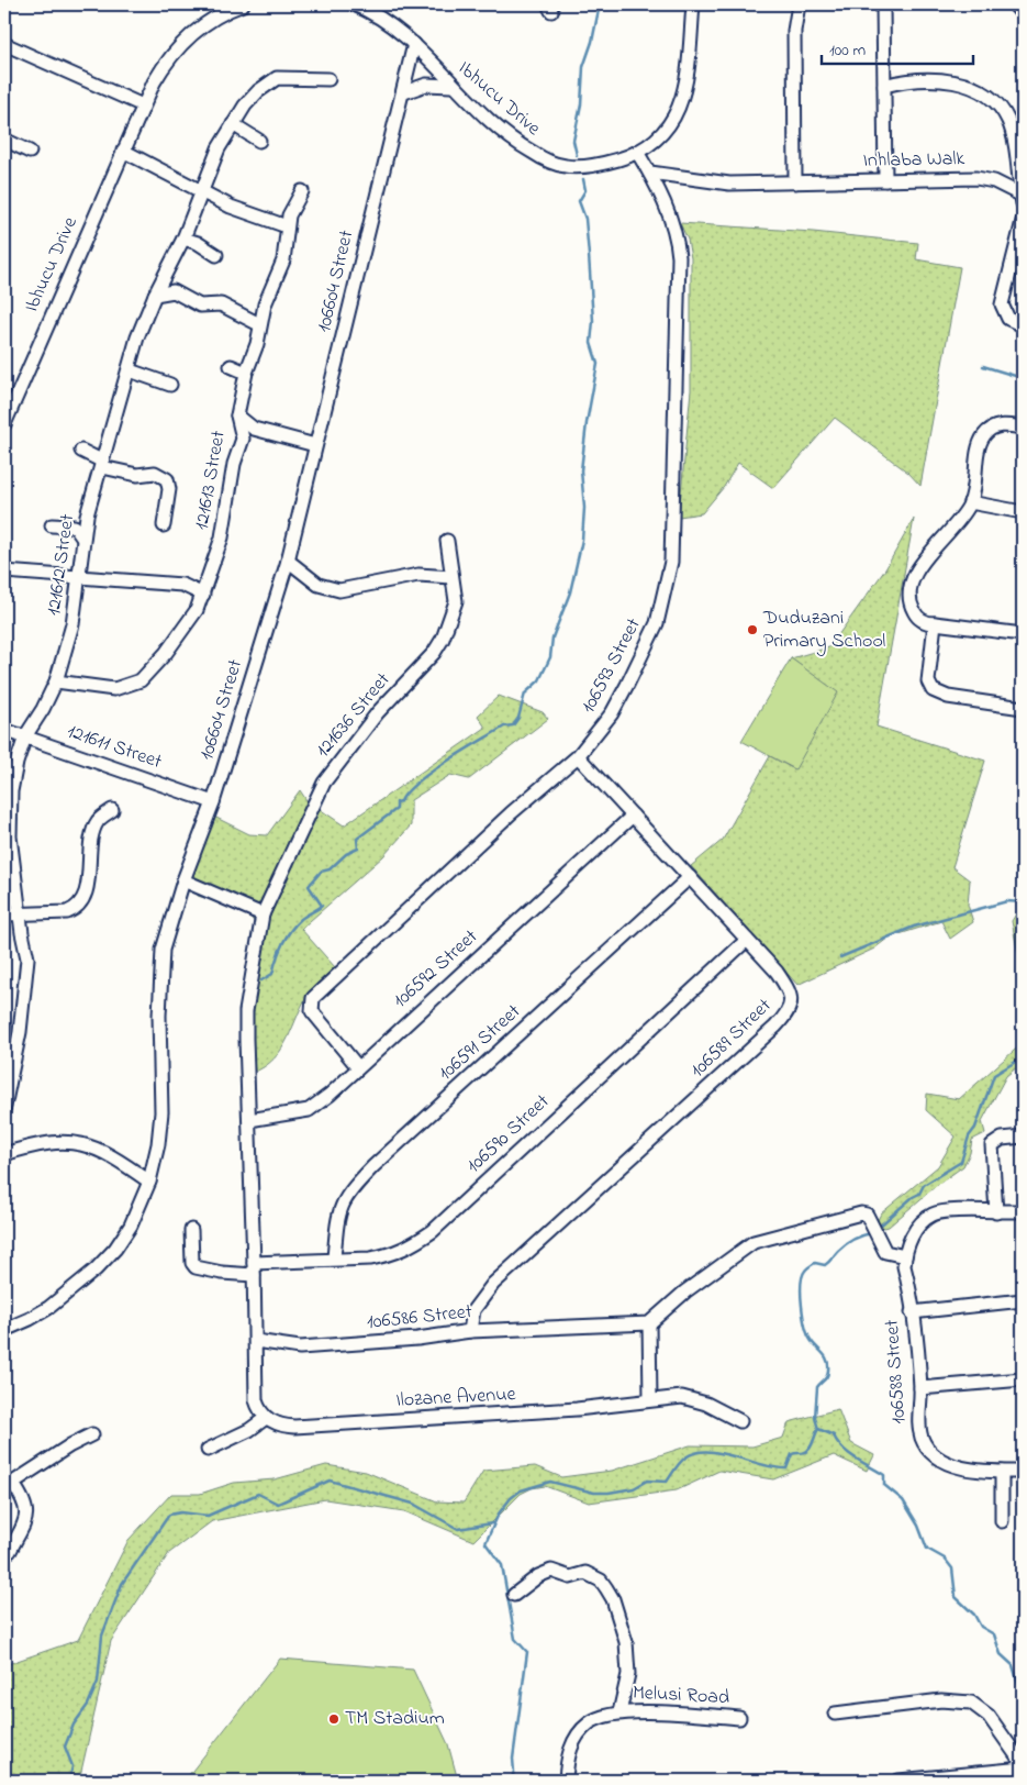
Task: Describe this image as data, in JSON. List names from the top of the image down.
{
  "streets": {
    "street": [
      "Ibhucu Drive",
      "Inhlaba Walk",
      "106604 Street",
      "121613 Street",
      "121612 Street",
      "106593 Street",
      "121636 Street",
      "121611 Street",
      "106592 Street",
      "106589 Street",
      "106591 Street",
      "106590 Street",
      "106586 Street",
      "106588 Street",
      "Ilozane Avenue",
      "Melusi Road"
    ]
  },
  "crossings": [
    ["Ibhucu Drive", "106604 Street"],
    ["Ibhucu Drive", "106593 Street"],
    ["Inhlaba Walk", "106593 Street"],
    ["106604 Street", "121611 Street"],
    ["121613 Street", "121612 Street"],
    ["121612 Street", "121611 Street"],
    ["106593 Street", "106592 Street"],
    ["106593 Street", "106589 Street"],
    ["106592 Street", "106589 Street"],
    ["106589 Street", "106591 Street"],
    ["106589 Street", "106590 Street"],
    ["106589 Street", "106586 Street"],
    ["106591 Street", "106590 Street"]
  ],
  "places": ["Duduzani Primary School", "TM Stadium"],
  "scale_bar": "100 m"
}
